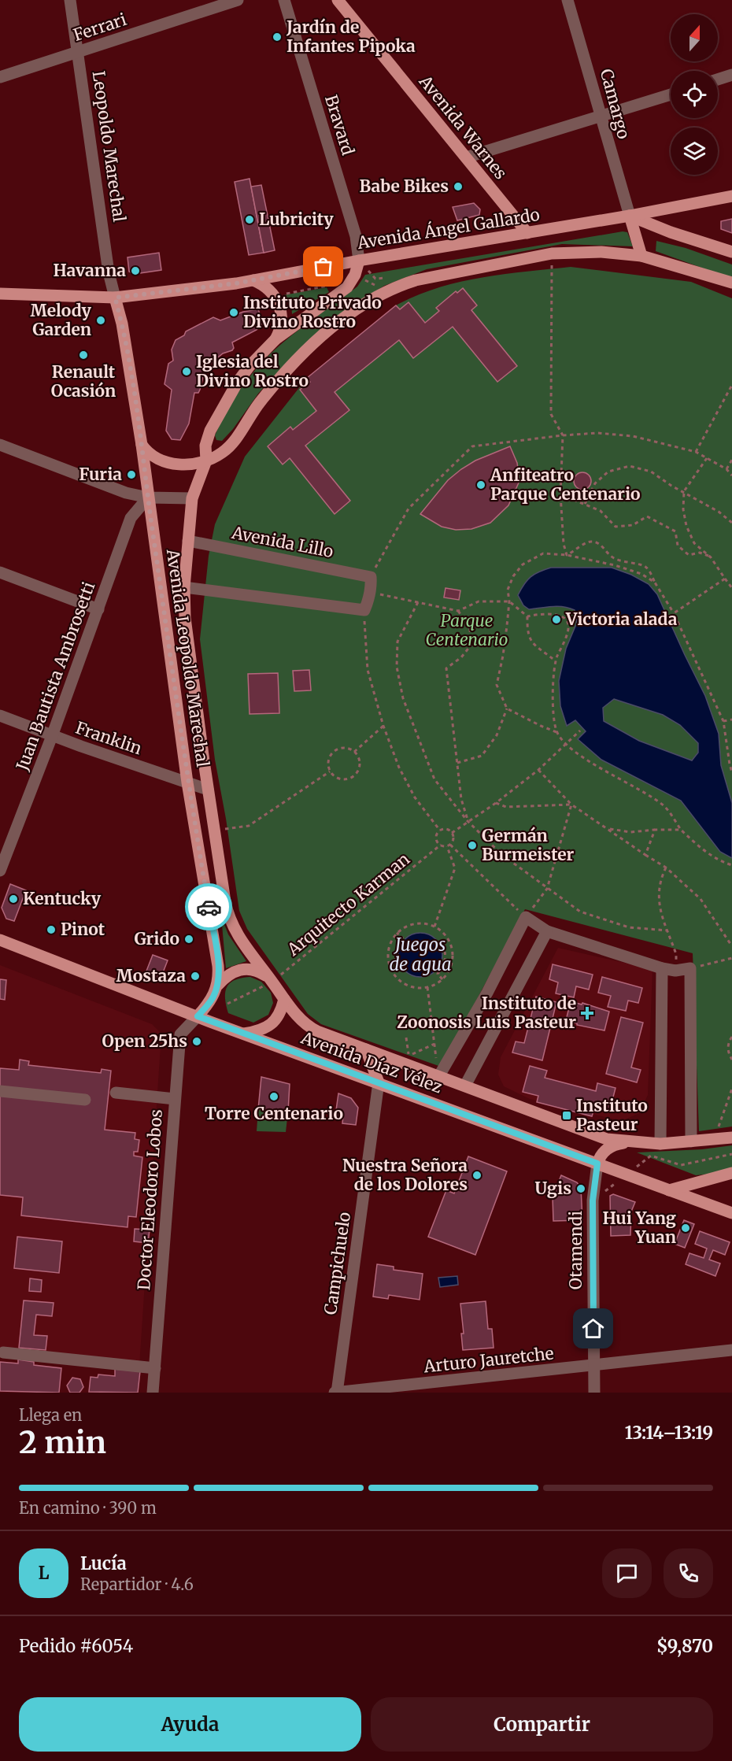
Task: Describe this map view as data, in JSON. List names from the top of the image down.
{
  "streets": {
    "main road": [
      "Avenida Warnes",
      "Avenida Ángel Gallardo",
      "Avenida Leopoldo Marechal",
      "Avenida Díaz Vélez"
    ],
    "street": [
      "Ferrari",
      "Camargo",
      "Bravard",
      "Leopoldo Marechal",
      "Avenida Lillo",
      "Juan Bautista Ambrosetti",
      "Franklin",
      "Doctor Eleodoro Lobos",
      "Otamendi",
      "Campichuelo",
      "Arturo Jauretche"
    ],
    "path": ["Arquitecto Karman"]
  },
  "crossings": [
    ["Ferrari", "Leopoldo Marechal"],
    ["Camargo", "Avenida Ángel Gallardo"],
    ["Bravard", "Avenida Ángel Gallardo"],
    ["Avenida Warnes", "Avenida Ángel Gallardo"],
    ["Leopoldo Marechal", "Avenida Ángel Gallardo"],
    ["Leopoldo Marechal", "Avenida Leopoldo Marechal"],
    ["Avenida Ángel Gallardo", "Avenida Leopoldo Marechal"],
    ["Avenida Lillo", "Avenida Leopoldo Marechal"],
    ["Avenida Leopoldo Marechal", "Juan Bautista Ambrosetti"],
    ["Avenida Leopoldo Marechal", "Franklin"],
    ["Avenida Leopoldo Marechal", "Arquitecto Karman"],
    ["Avenida Leopoldo Marechal", "Avenida Díaz Vélez"],
    ["Avenida Leopoldo Marechal", "Doctor Eleodoro Lobos"],
    ["Juan Bautista Ambrosetti", "Franklin"],
    ["Arquitecto Karman", "Avenida Díaz Vélez"],
    ["Arquitecto Karman", "Doctor Eleodoro Lobos"],
    ["Avenida Díaz Vélez", "Doctor Eleodoro Lobos"],
    ["Avenida Díaz Vélez", "Otamendi"],
    ["Avenida Díaz Vélez", "Campichuelo"],
    ["Otamendi", "Arturo Jauretche"],
    ["Campichuelo", "Arturo Jauretche"]
  ],
  "water": ["Juegos de agua"],
  "parks": ["Parque Centenario"],
  "places": {
    "other": [
      "Jardín de Infantes Pipoka",
      "Babe Bikes",
      "Lubricity",
      "Havanna",
      "Instituto Privado Divino Rostro",
      "Melody Garden",
      "Renault Ocasión",
      "Iglesia del Divino Rostro",
      "Furia",
      "Anfiteatro Parque Centenario",
      "Victoria alada",
      "Germán Burmeister",
      "Kentucky",
      "Pinot",
      "Grido",
      "Mostaza",
      "Open 25hs",
      "Torre Centenario",
      "Nuestra Señora de los Dolores",
      "Ugis",
      "Hui Yang Yuan"
    ],
    "health": ["Instituto de Zoonosis Luis Pasteur"],
    "transit": ["Instituto Pasteur"]
  },
  "north": "top",
  "page": {
    "heading": ["2 min", "Llega en", "13:14–13:19"],
    "panel": [
      "Lucía",
      "Repartidor · 4.6",
      "Pedido #6054",
      "$9,870"
    ],
    "bar": "En camino · 390 m",
    "round": "L",
    "buttons": ["Ayuda", "Compartir"]
  }
}
